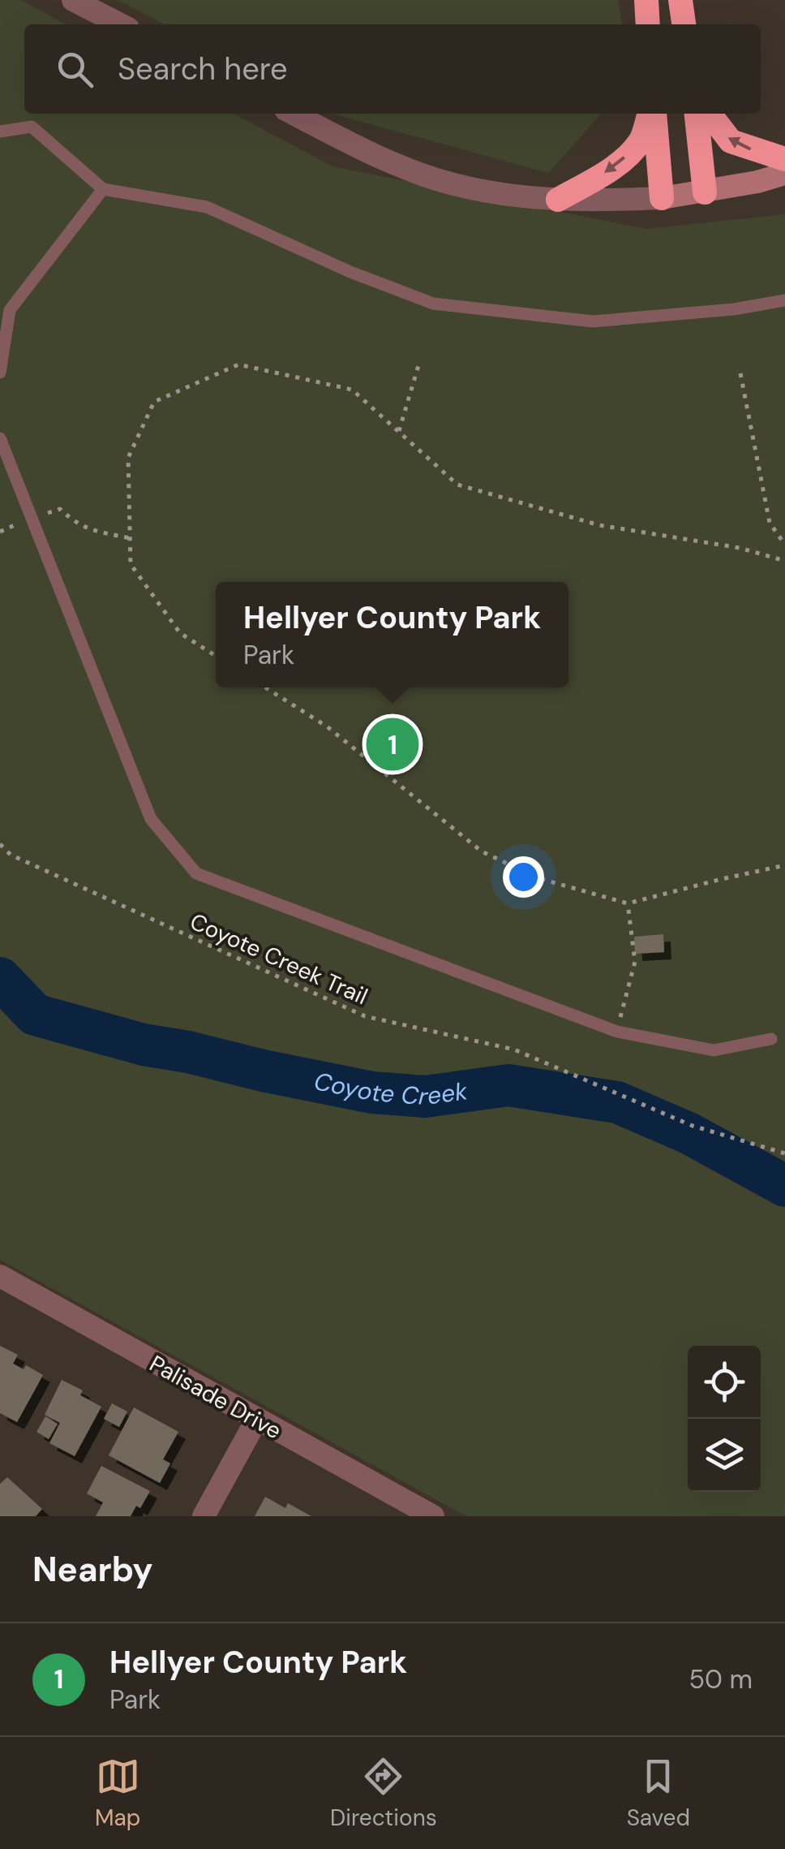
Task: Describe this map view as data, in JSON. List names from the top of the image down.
{
  "streets": {
    "street": ["Palisade Drive"],
    "path": ["Coyote Creek Trail"]
  },
  "water": ["Coyote Creek"],
  "page": {
    "search": "Search here",
    "popup": ["Hellyer County Park", "Park"],
    "pins": "1",
    "heading": "Nearby",
    "list": [
      {
        "mark": "1",
        "name": "Hellyer County Park",
        "note": "Park",
        "value": "50 m"
      }
    ],
    "nav": ["Map", "Directions", "Saved"]
  }
}
